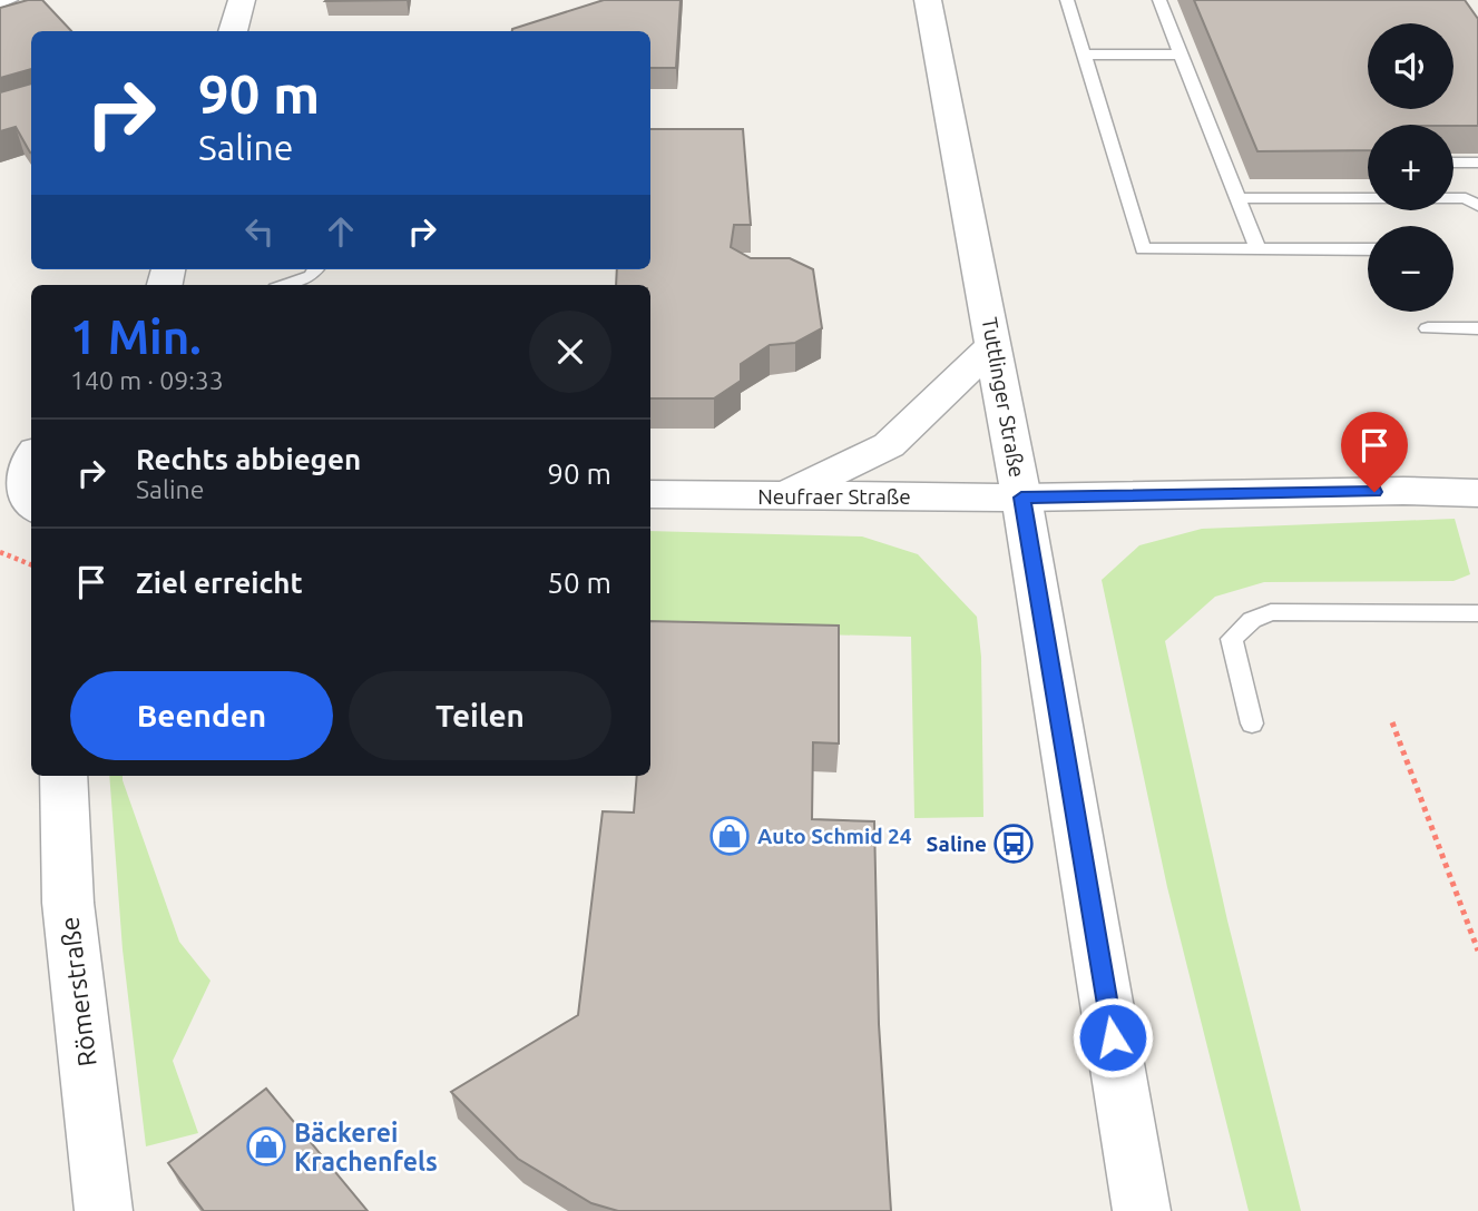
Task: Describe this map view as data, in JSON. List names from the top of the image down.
{
  "streets": {
    "street": ["Tuttlinger Straße", "Neufraer Straße", "Römerstraße"]
  },
  "crossings": [
    ["Tuttlinger Straße", "Neufraer Straße"]
  ],
  "places": {
    "shop": ["Auto Schmid 24", "Bäckerei Krachenfels"],
    "bus stop": ["Saline"]
  },
  "page": {
    "map_buttons": ["+", "−"],
    "turn": ["90 m", "Saline"],
    "heading": ["1 Min.", "140 m · 09:33"],
    "list": [
      {
        "name": "Rechts abbiegen",
        "note": "Saline",
        "value": "90 m"
      },
      {
        "name": "Ziel erreicht",
        "value": "50 m"
      }
    ],
    "buttons": ["Beenden", "Teilen"]
  }
}
